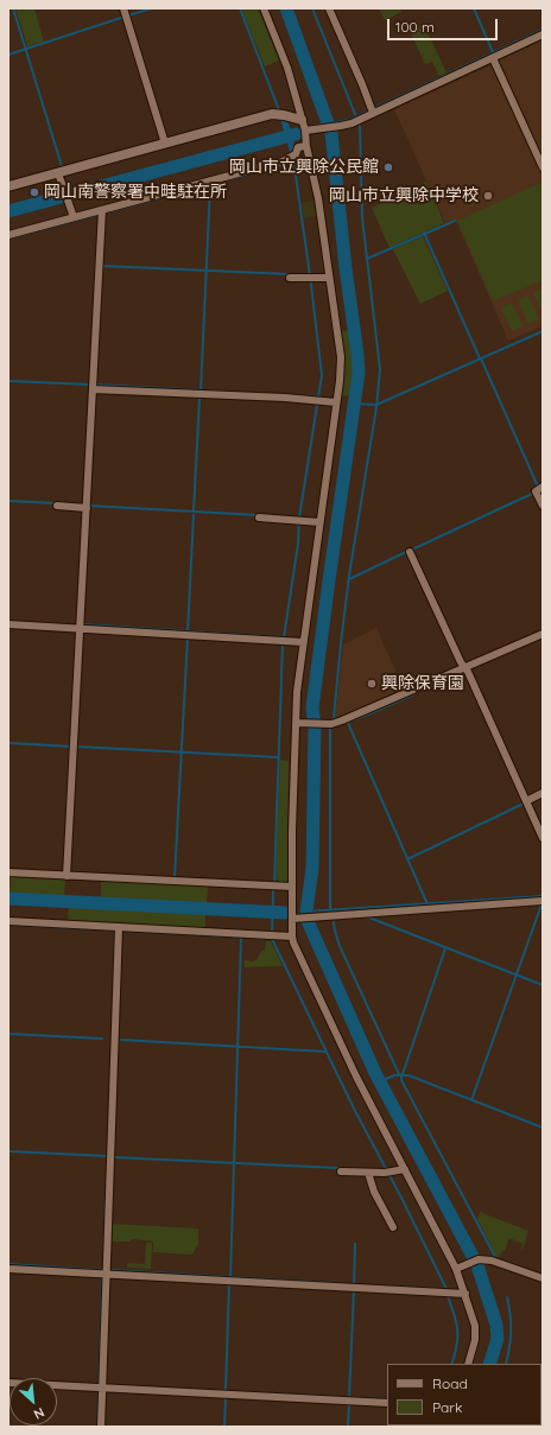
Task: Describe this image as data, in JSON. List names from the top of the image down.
{
  "places": [
    "岡山市立興除公民館",
    "岡山南警察署中畦駐在所",
    "岡山市立興除中学校",
    "興除保育園"
  ],
  "legend": ["Road", "Park"],
  "scale_bar": "100 m",
  "north": "bottom right"
}
